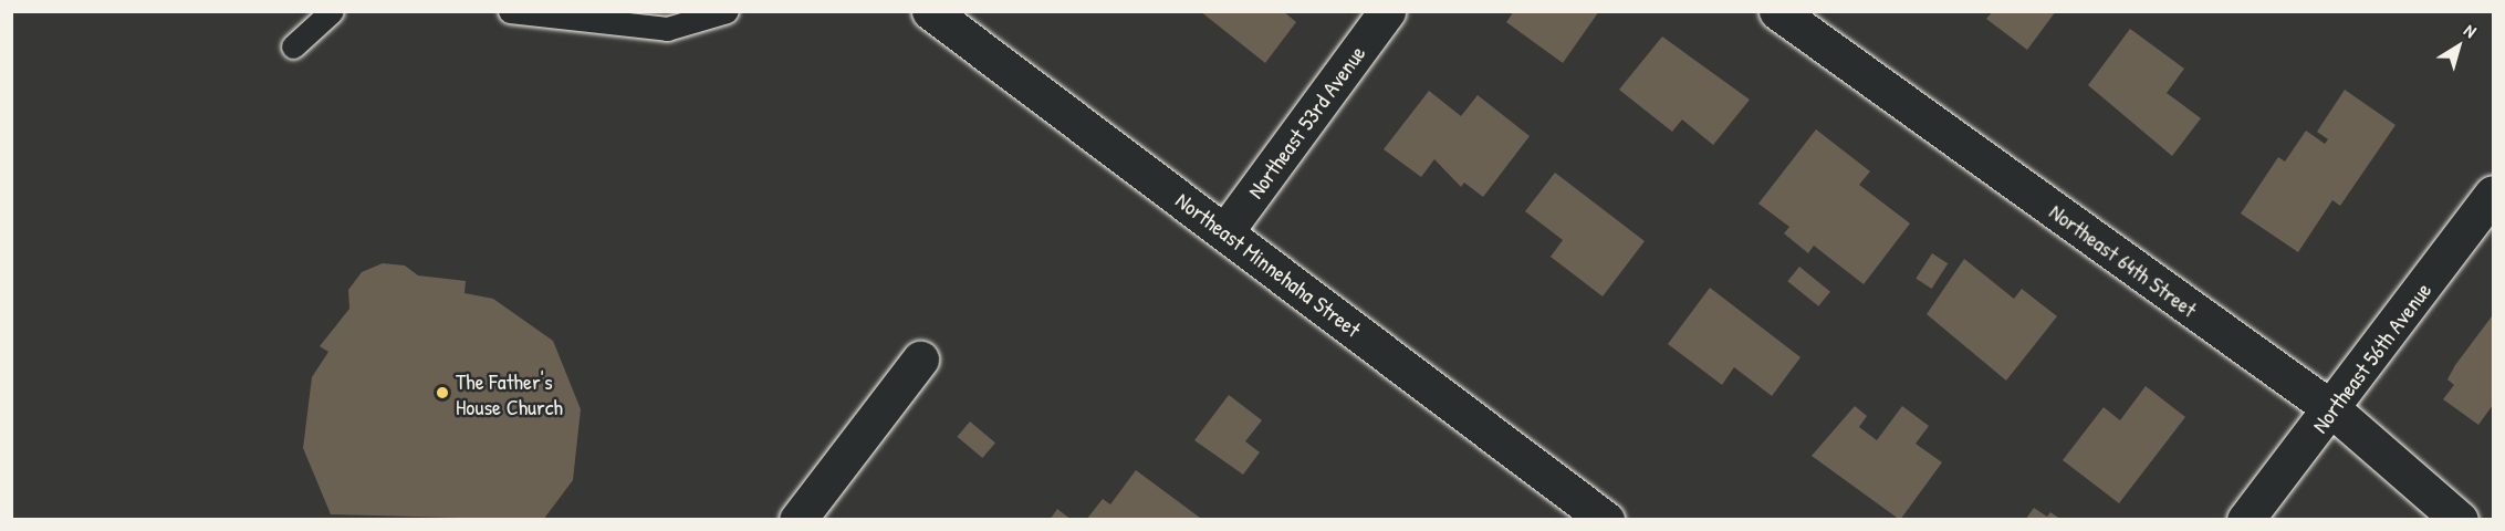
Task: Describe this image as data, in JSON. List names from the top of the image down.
{
  "streets": {
    "street": [
      "Northeast 53rd Avenue",
      "Northeast 64th Street",
      "Northeast Minnehaha Street",
      "Northeast 56th Avenue"
    ]
  },
  "crossings": [
    ["Northeast 53rd Avenue", "Northeast Minnehaha Street"],
    ["Northeast 64th Street", "Northeast 56th Avenue"]
  ],
  "places": ["The Father's House Church"],
  "north": "top right"
}
